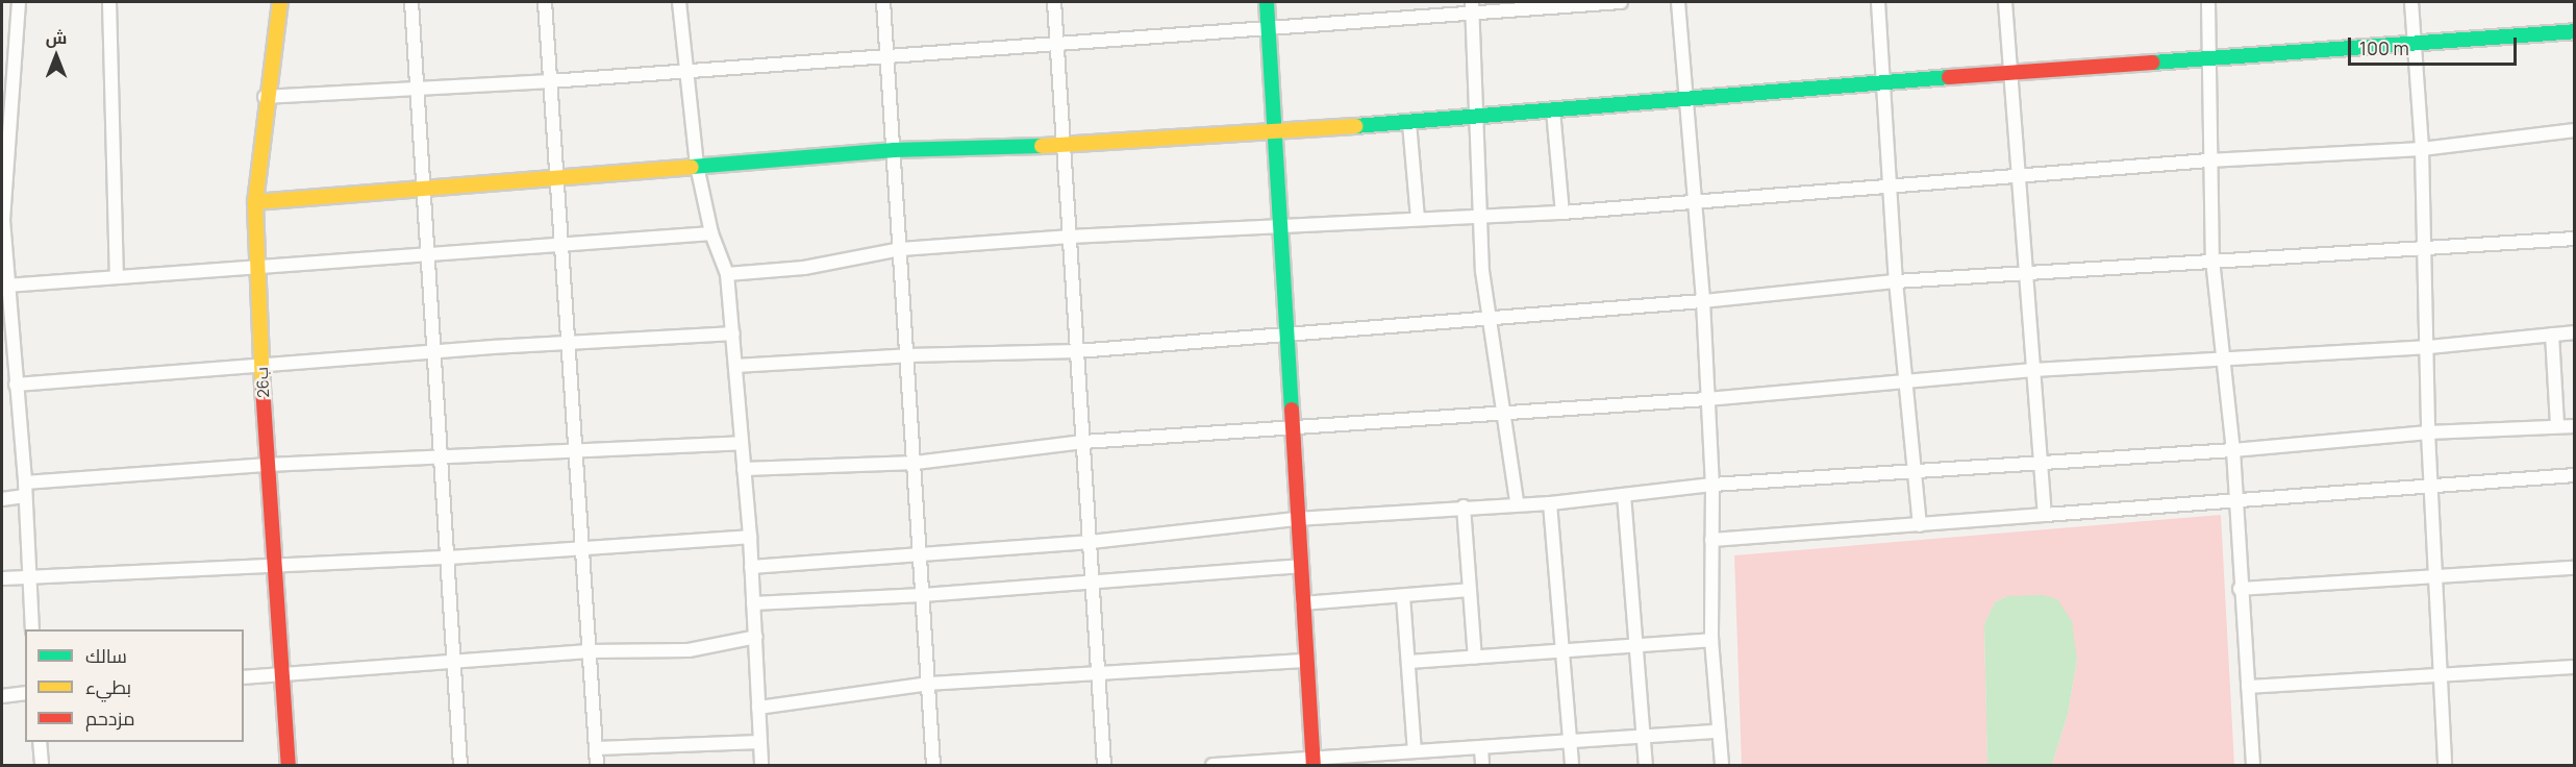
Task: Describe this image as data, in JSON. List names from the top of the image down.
{
  "streets": {
    "main road": ["26ب"]
  },
  "legend": ["سالك", "بطيء", "مزدحم"],
  "scale_bar": "100 m",
  "north": "top"
}
